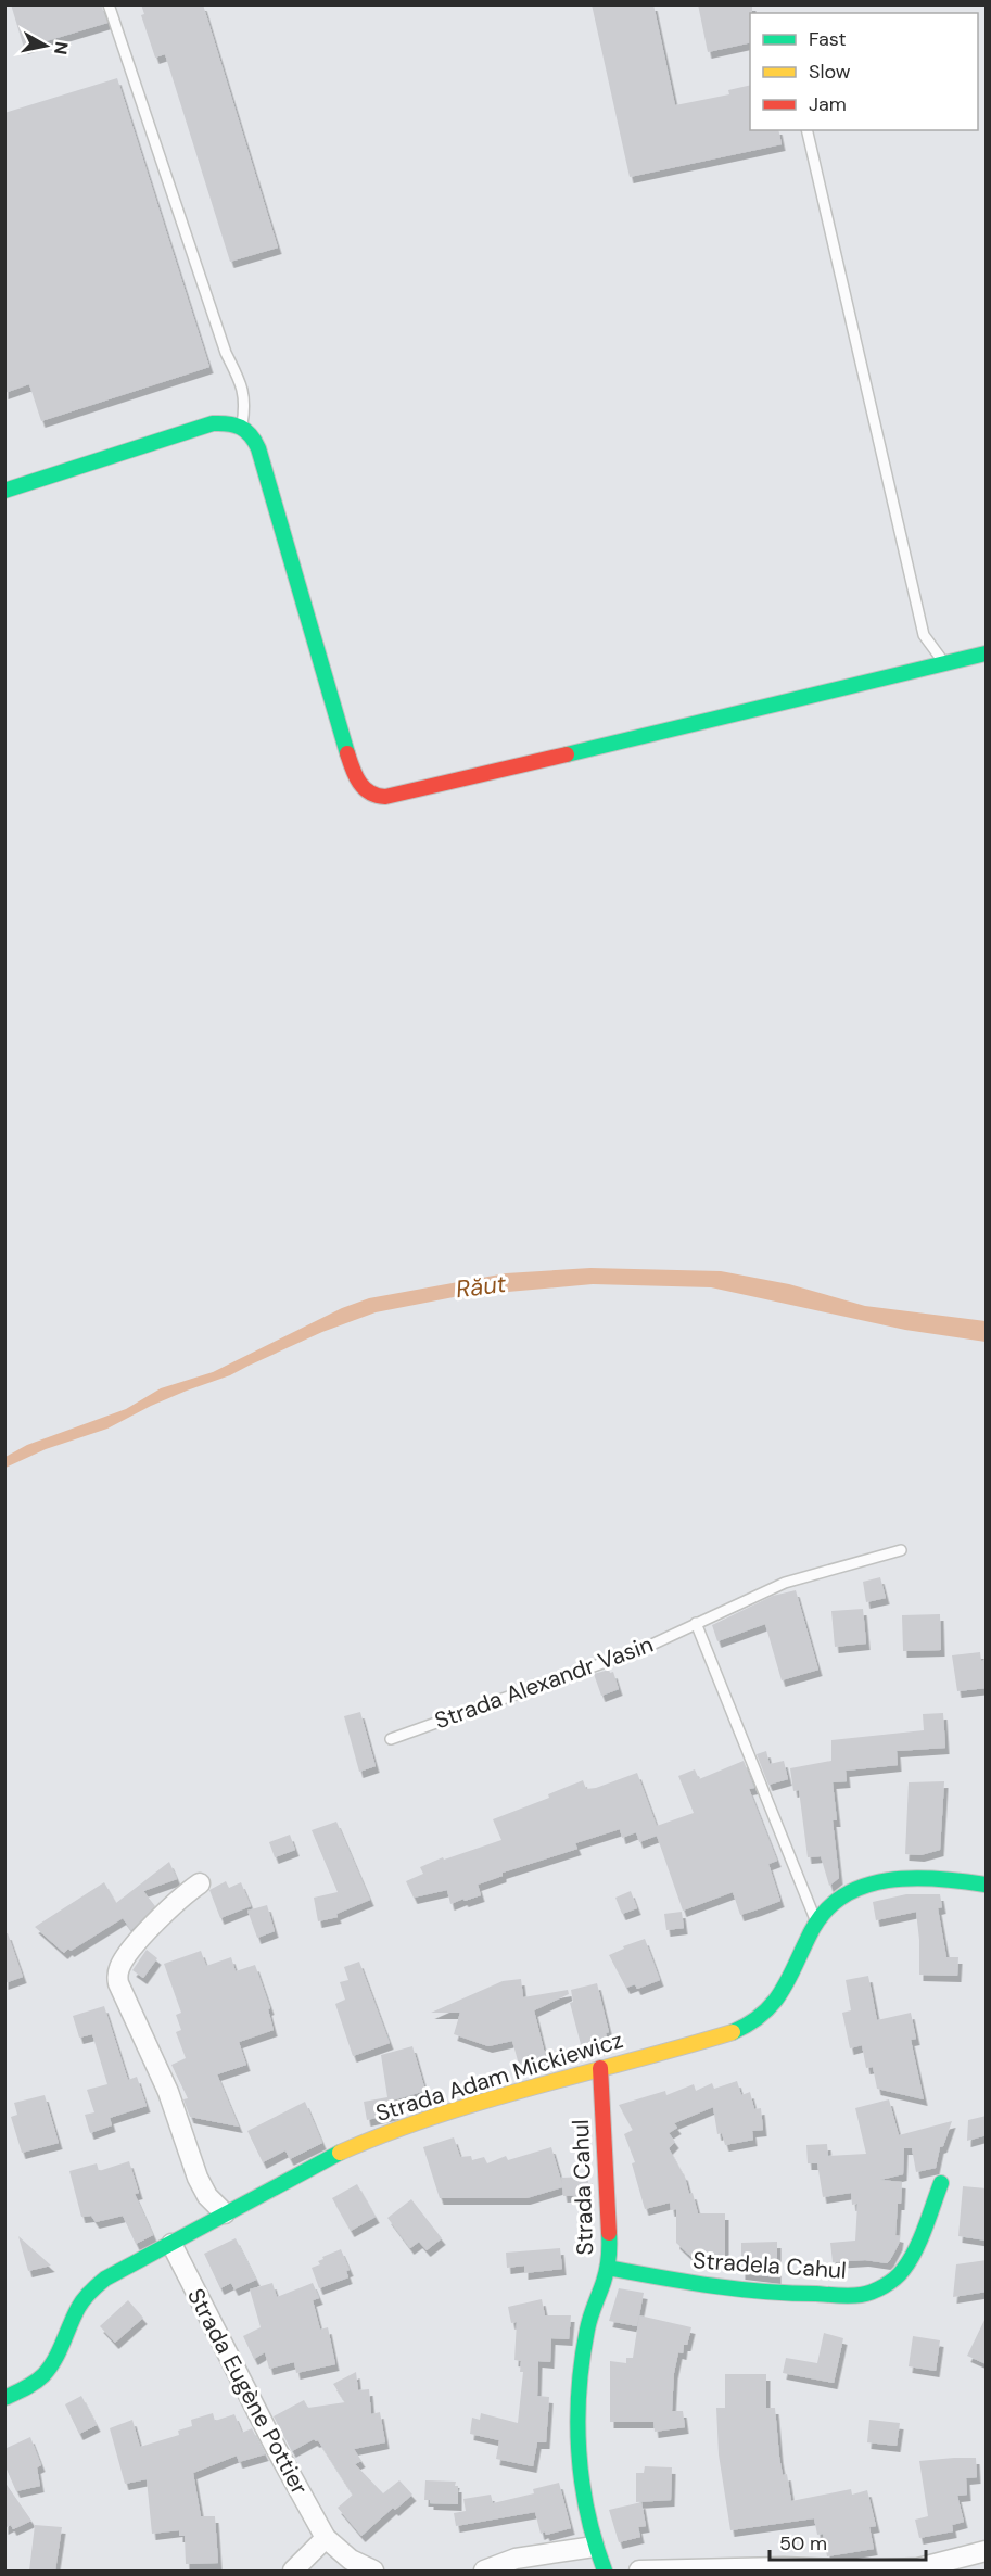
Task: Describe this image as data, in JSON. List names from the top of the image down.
{
  "streets": {
    "street": [
      "Strada Adam Mickiewicz",
      "Strada Cahul",
      "Stradela Cahul",
      "Strada Eugène Pottier"
    ],
    "lane": ["Strada Alexandr Vasin"]
  },
  "crossings": [
    ["Strada Adam Mickiewicz", "Strada Cahul"],
    ["Strada Adam Mickiewicz", "Strada Eugène Pottier"],
    ["Strada Cahul", "Stradela Cahul"]
  ],
  "water": ["Răut"],
  "legend": ["Fast", "Slow", "Jam"],
  "scale_bar": "50 m",
  "north": "right"
}
